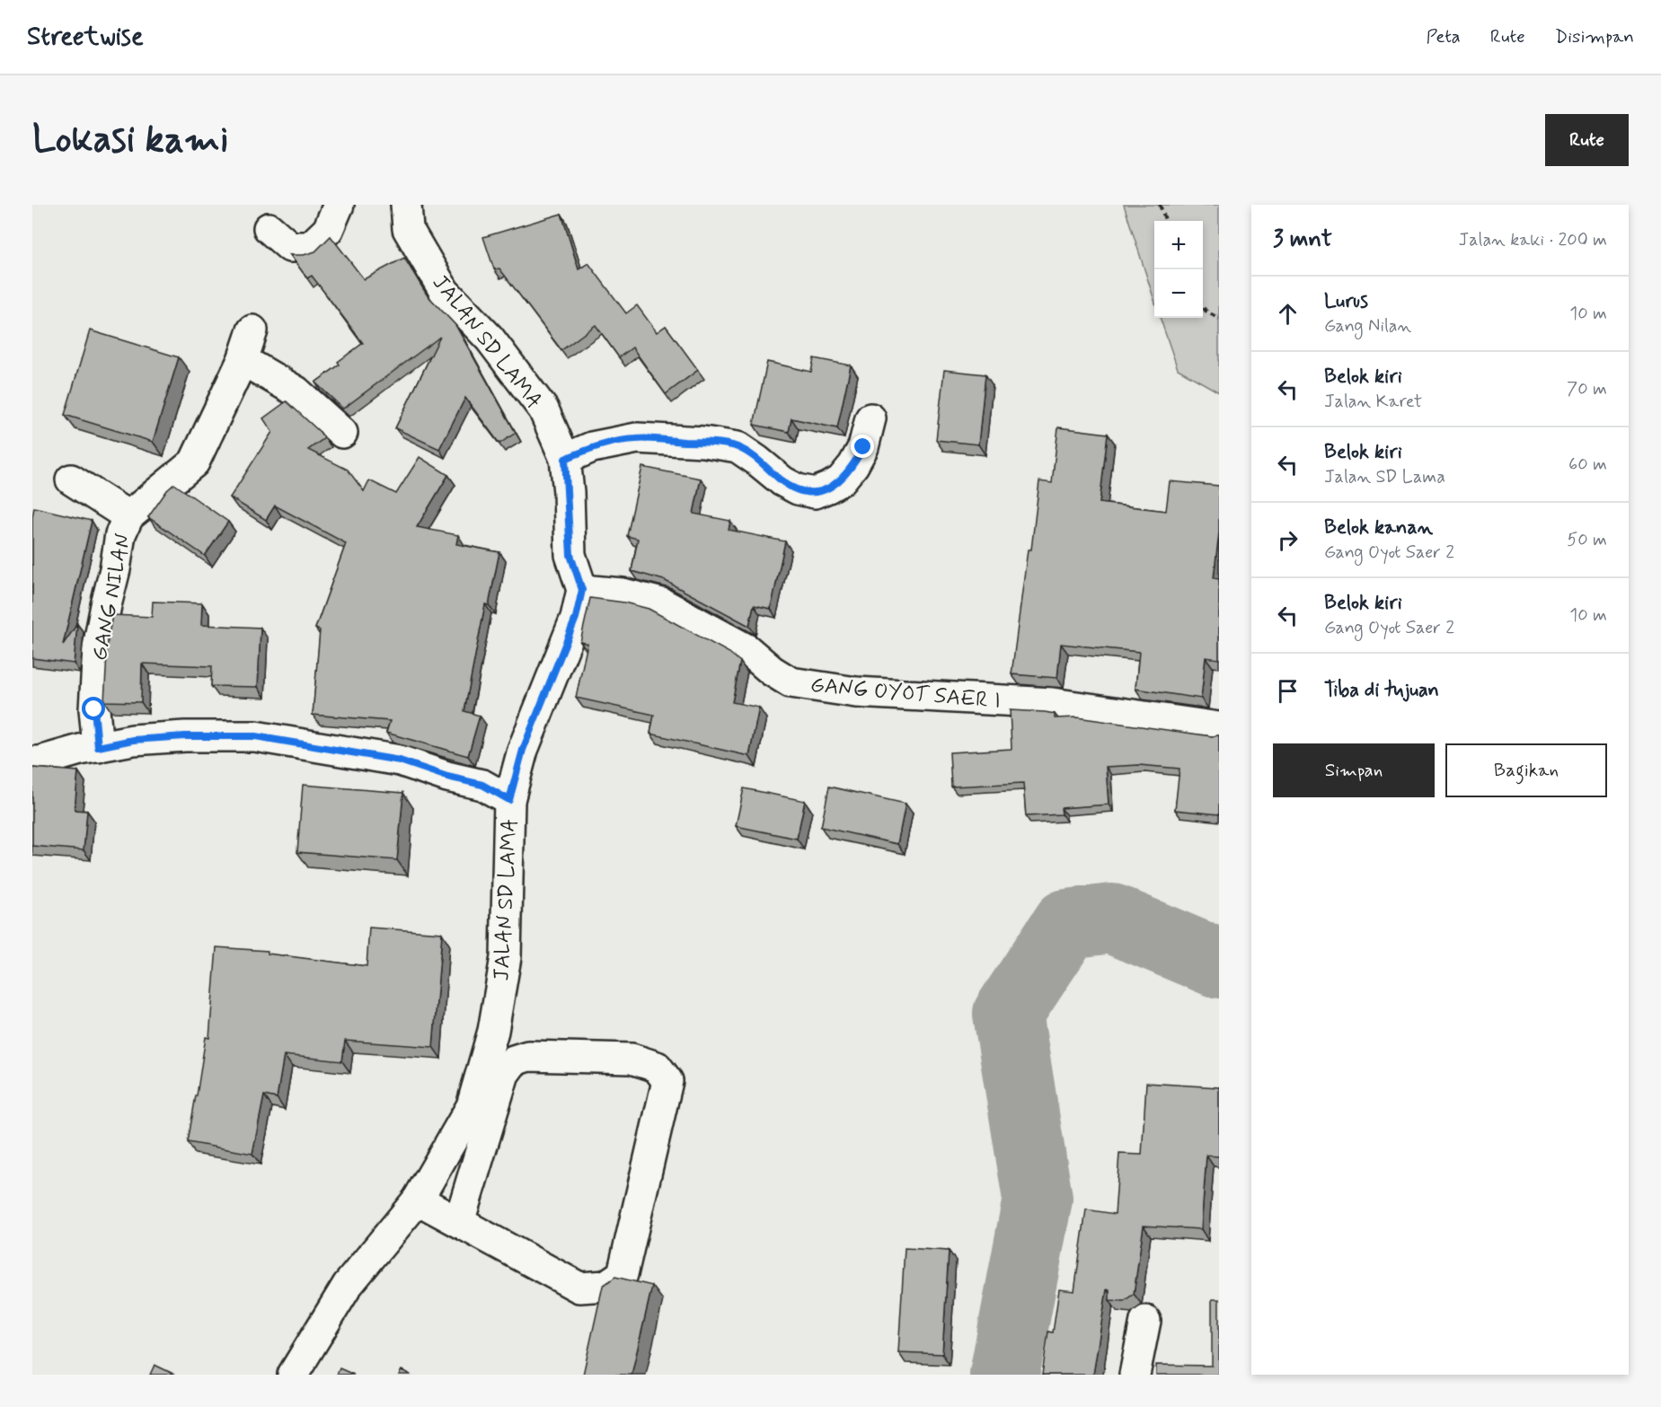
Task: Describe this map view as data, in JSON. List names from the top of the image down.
{
  "streets": {
    "street": ["JALAN SD LAMA", "GANG NILAN", "GANG OYOT SAER I"]
  },
  "crossings": [
    ["JALAN SD LAMA", "GANG OYOT SAER I"]
  ],
  "page": {
    "header": "Streetwise",
    "nav": ["Peta", "Rute", "Disimpan"],
    "buttons": [
      "Rute",
      ["Simpan", "Bagikan"]
    ],
    "title": "Lokasi kami",
    "heading": ["3 mnt", "Jalan kaki · 200 m"],
    "map_buttons": ["+", "−"],
    "list": [
      ["Lurus", "Gang Nilan", "10 m"],
      ["Belok kiri", "Jalan Karet", "70 m"],
      ["Belok kiri", "Jalan SD Lama", "60 m"],
      ["Belok kanan", "Gang Oyot Saer 2", "50 m"],
      ["Belok kiri", "Gang Oyot Saer 2", "10 m"],
      "Tiba di tujuan"
    ]
  }
}
